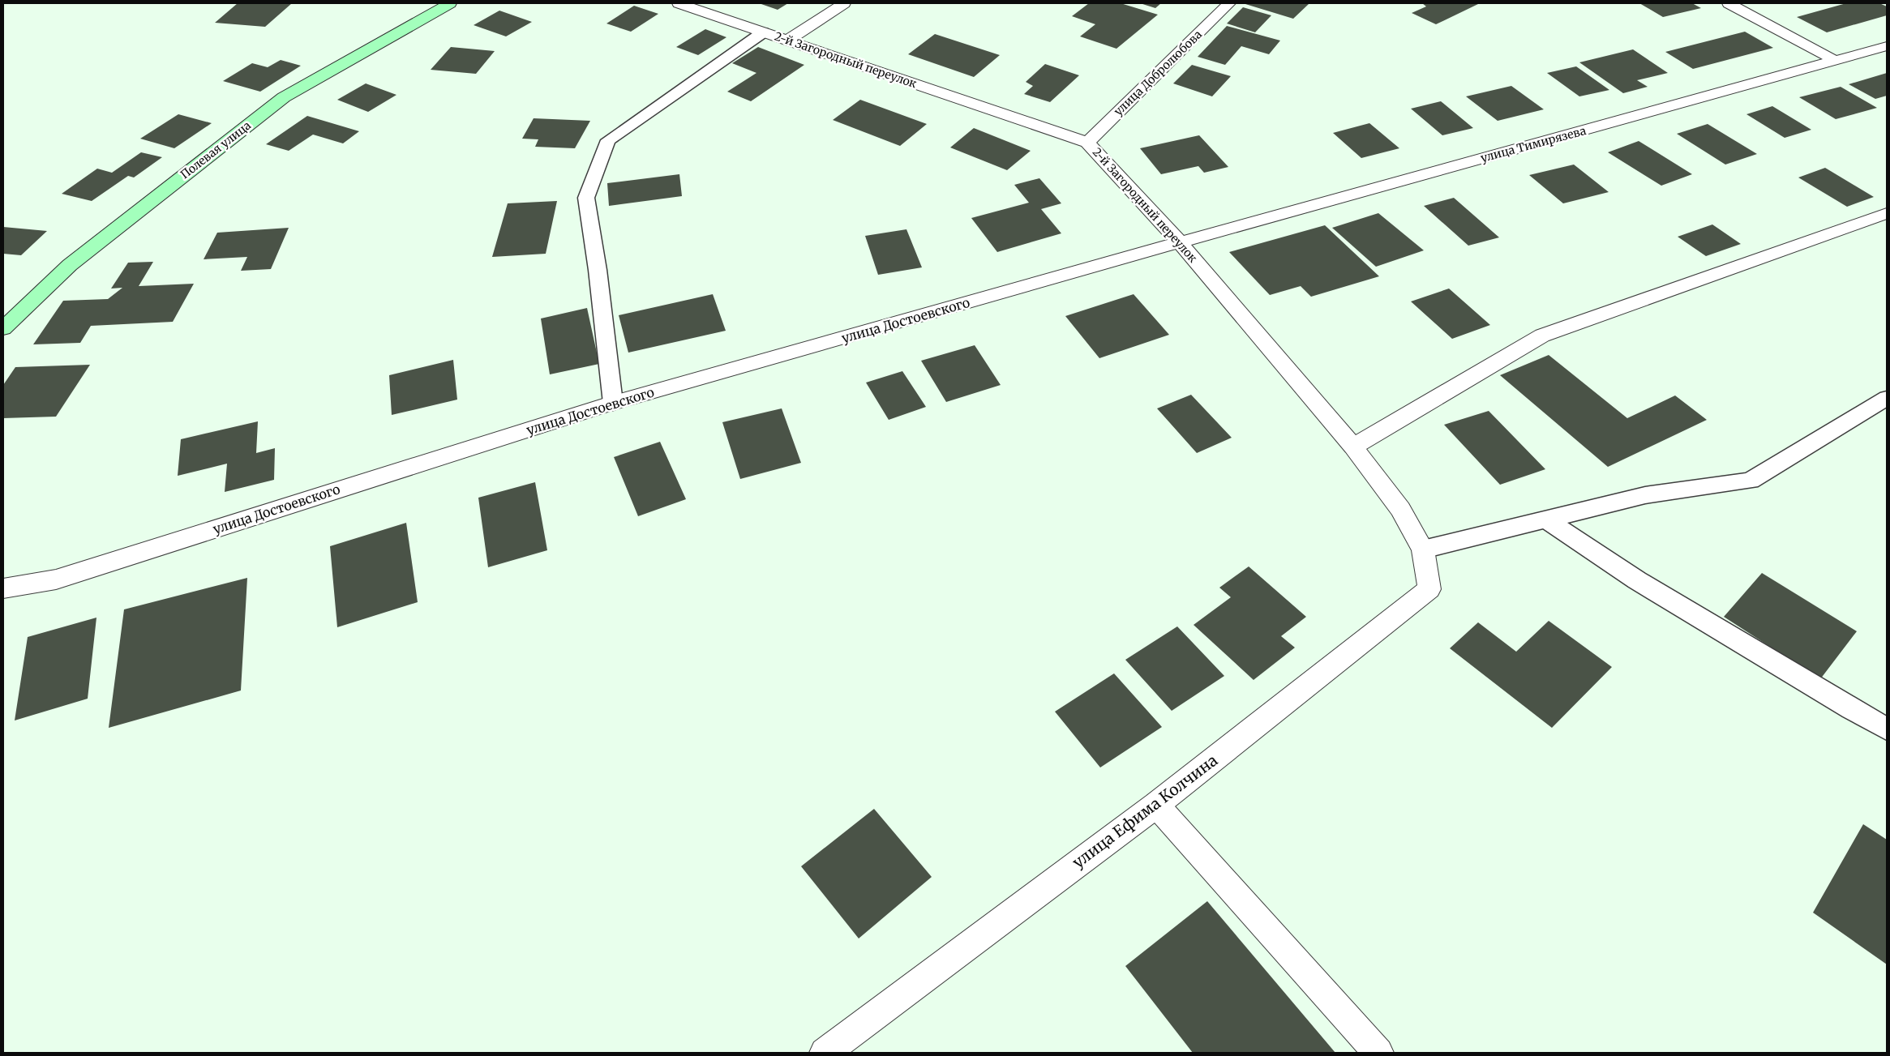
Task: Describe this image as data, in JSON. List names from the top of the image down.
{
  "streets": {
    "main road": ["Полевая улица"],
    "street": [
      "2-й Загородный переулок",
      "улица Добролюбова",
      "улица Тимирязева",
      "улица Достоевского",
      "улица Ефима Колчина"
    ]
  },
  "crossings": [
    ["2-й Загородный переулок", "улица Добролюбова"],
    ["2-й Загородный переулок", "улица Тимирязева"],
    ["2-й Загородный переулок", "улица Достоевского"],
    ["2-й Загородный переулок", "улица Ефима Колчина"],
    ["улица Тимирязева", "улица Достоевского"]
  ]
}
